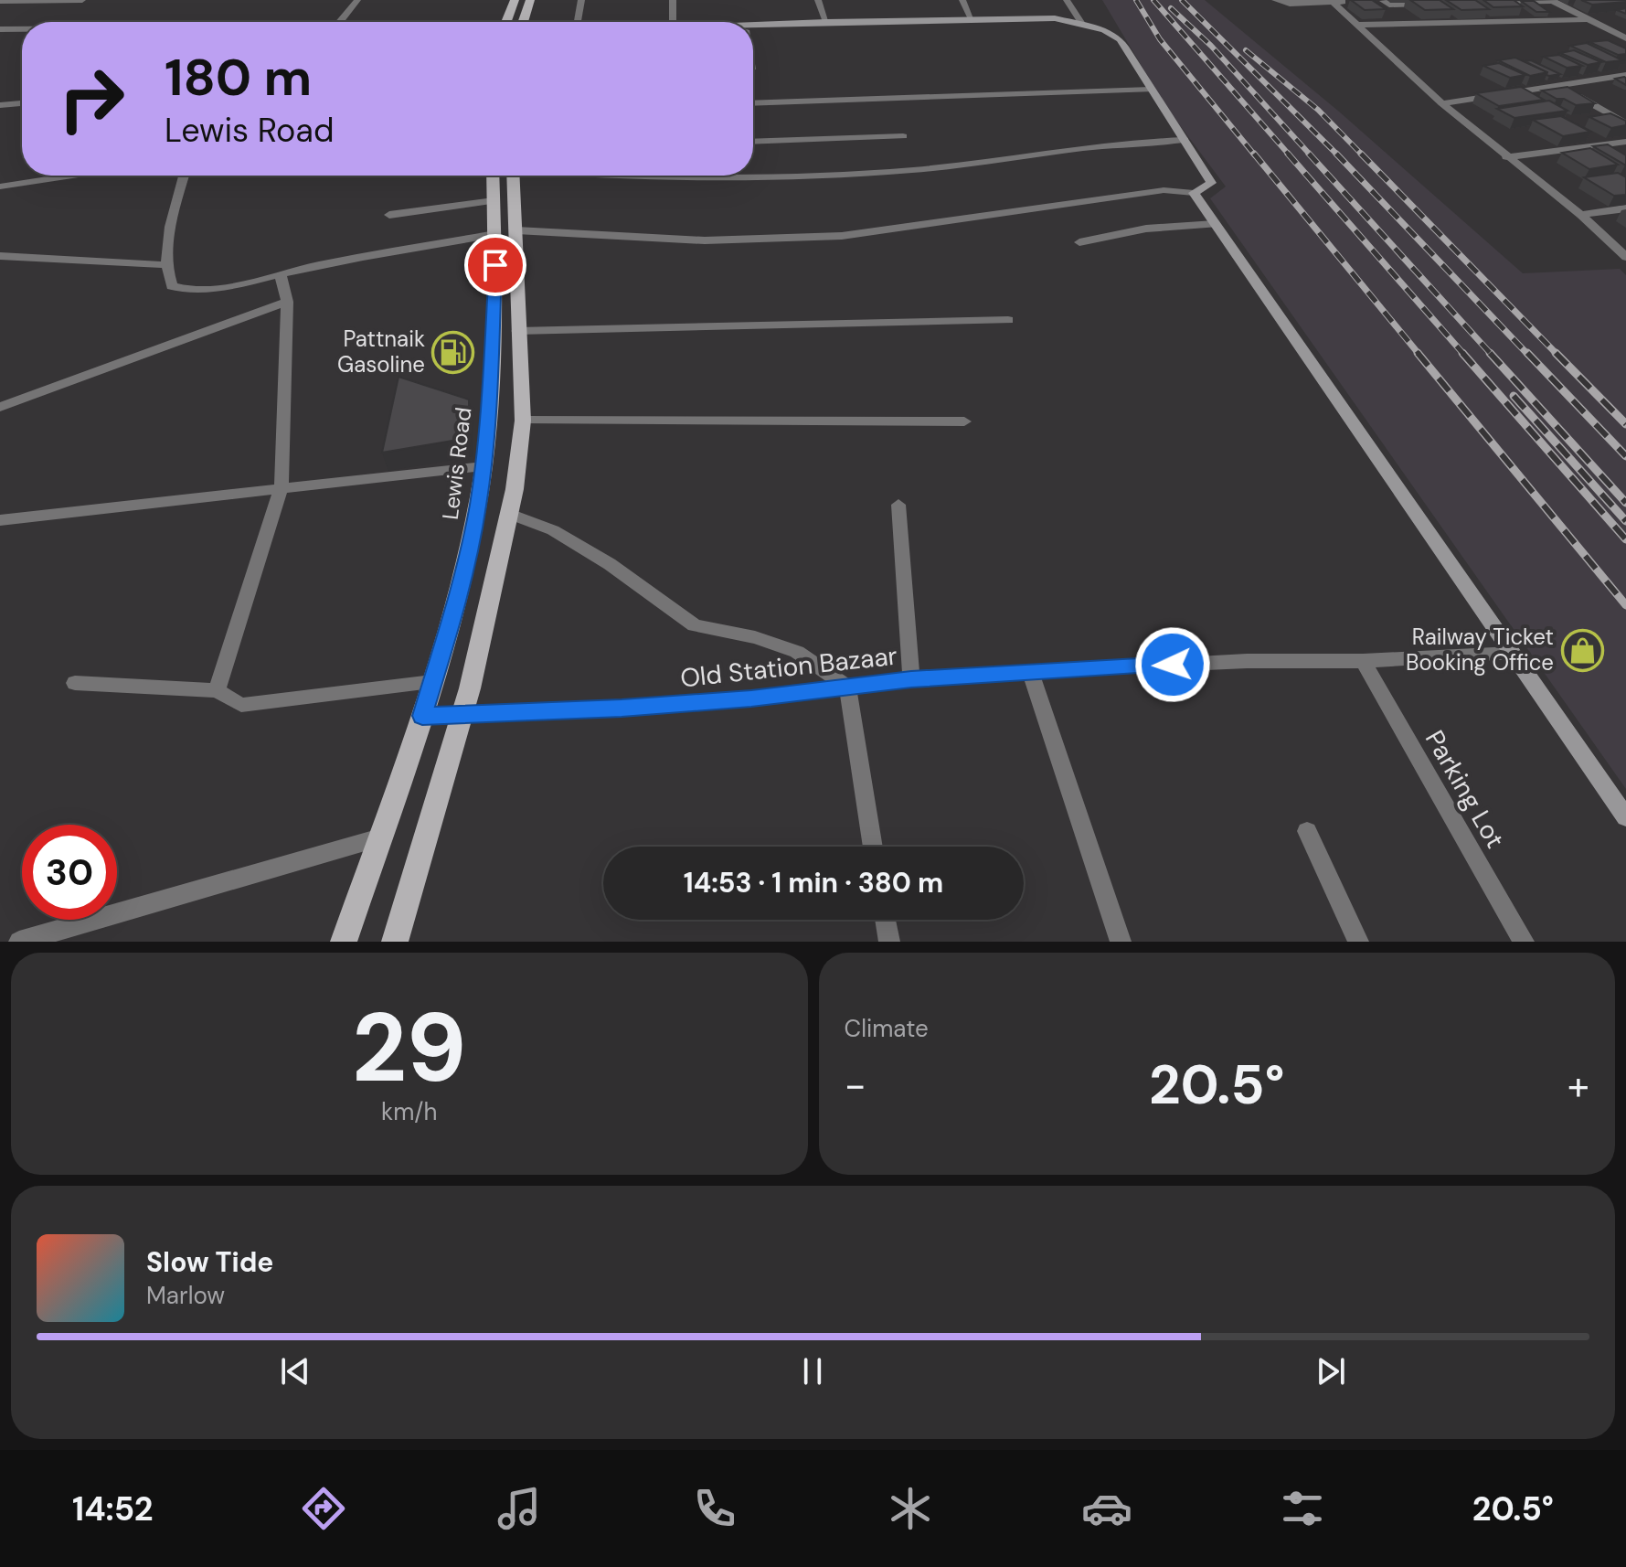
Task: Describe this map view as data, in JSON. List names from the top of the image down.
{
  "streets": {
    "main road": ["Lewis Road"],
    "street": ["Old Station Bazaar", "Parking Lot"]
  },
  "crossings": [
    ["Lewis Road", "Old Station Bazaar"],
    ["Old Station Bazaar", "Parking Lot"]
  ],
  "places": {
    "fuel station": ["Pattnaik Gasoline"],
    "shop": ["Railway Ticket Booking Office"]
  },
  "page": {
    "turn": ["180 m", "Lewis Road"],
    "limit": "30",
    "trip": "14:53 · 1 min · 380 m",
    "tile": [
      ["29", "km/h"],
      "Climate"
    ],
    "heat": ["−", "20.5°", "+"],
    "song": ["Slow Tide", "Marlow"],
    "tabs": ["14:52", "20.5°"]
  }
}
